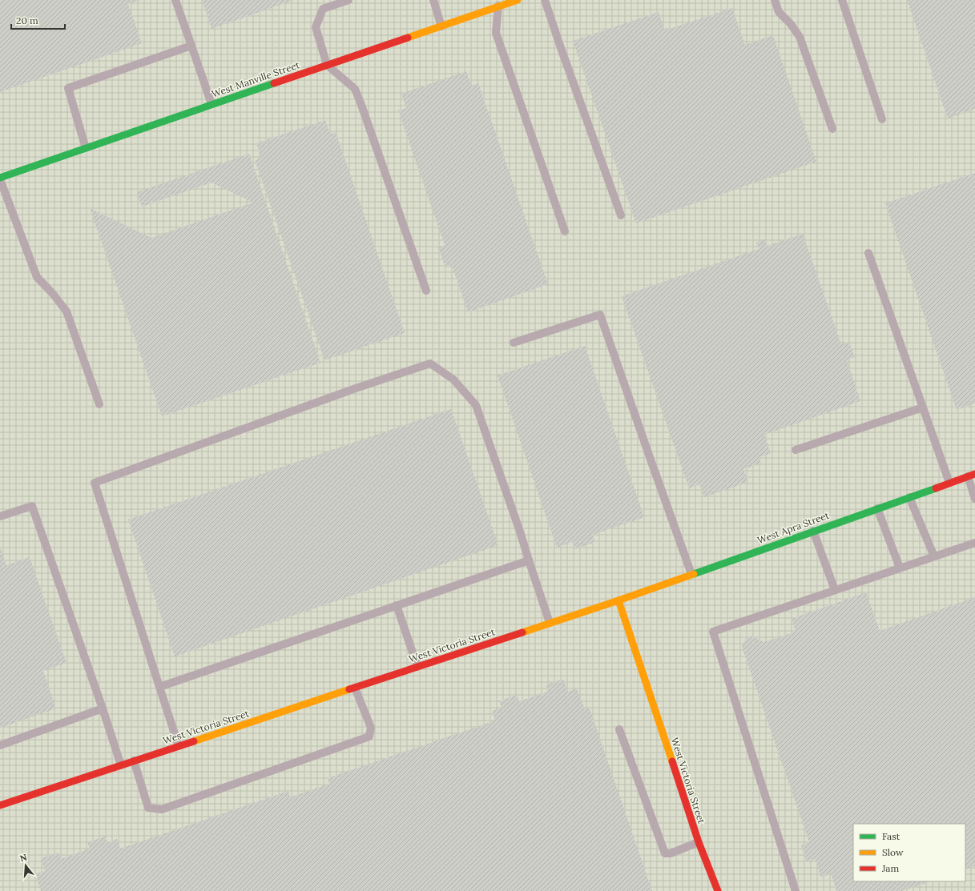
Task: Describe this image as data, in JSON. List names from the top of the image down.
{
  "streets": {
    "street": ["West Manville Street", "West Apra Street", "West Victoria Street"]
  },
  "crossings": [
    ["West Apra Street", "West Victoria Street"]
  ],
  "legend": ["Fast", "Slow", "Jam"],
  "scale_bar": "20 m",
  "north": "top"
}
